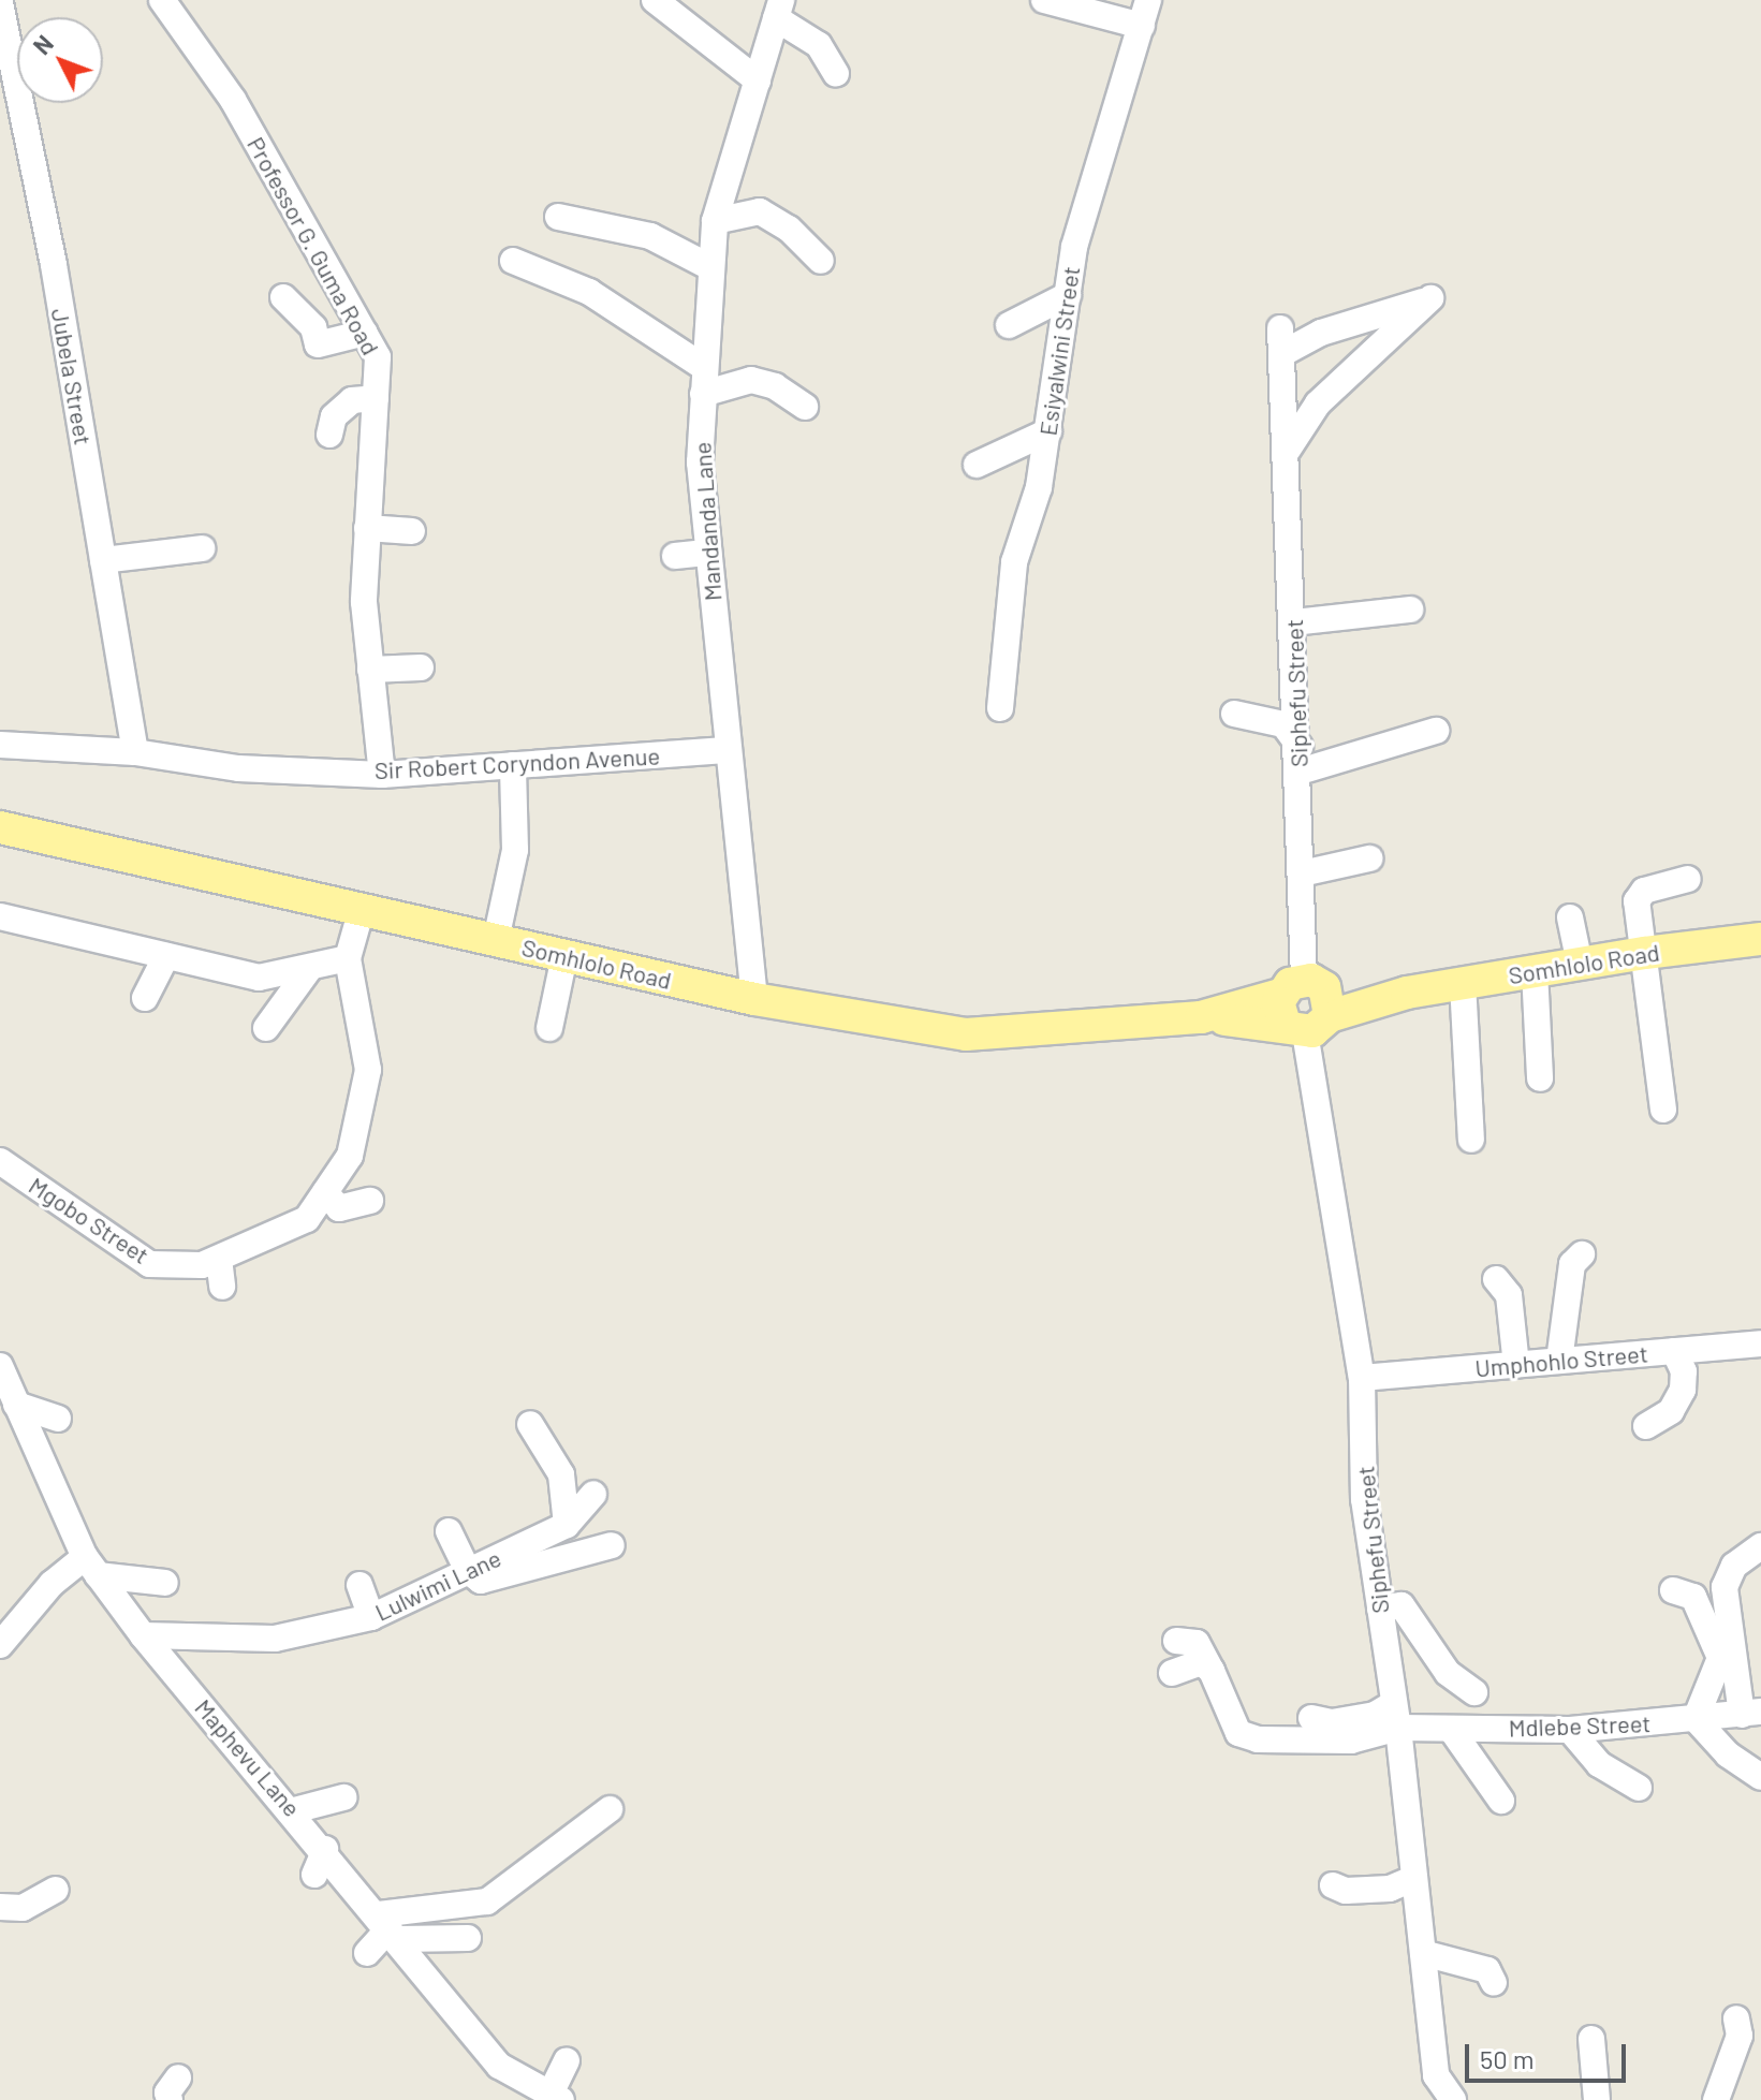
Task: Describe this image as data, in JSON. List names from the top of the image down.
{
  "streets": {
    "main road": ["Somhlolo Road"],
    "street": [
      "Professor G. Guma Road",
      "Esiyalwini Street",
      "Jubela Street",
      "Mandanda Lane",
      "Siphefu Street",
      "Sir Robert Coryndon Avenue",
      "Mgobo Street",
      "Umphohlo Street",
      "Lulwimi Lane",
      "Mdlebe Street",
      "Maphevu Lane"
    ]
  },
  "crossings": [
    ["Professor G. Guma Road", "Sir Robert Coryndon Avenue"],
    ["Jubela Street", "Sir Robert Coryndon Avenue"],
    ["Mandanda Lane", "Sir Robert Coryndon Avenue"],
    ["Mandanda Lane", "Somhlolo Road"],
    ["Siphefu Street", "Somhlolo Road"],
    ["Siphefu Street", "Umphohlo Street"],
    ["Siphefu Street", "Mdlebe Street"],
    ["Somhlolo Road", "Mgobo Street"],
    ["Lulwimi Lane", "Maphevu Lane"]
  ],
  "scale_bar": "50 m",
  "north": "top left"
}
